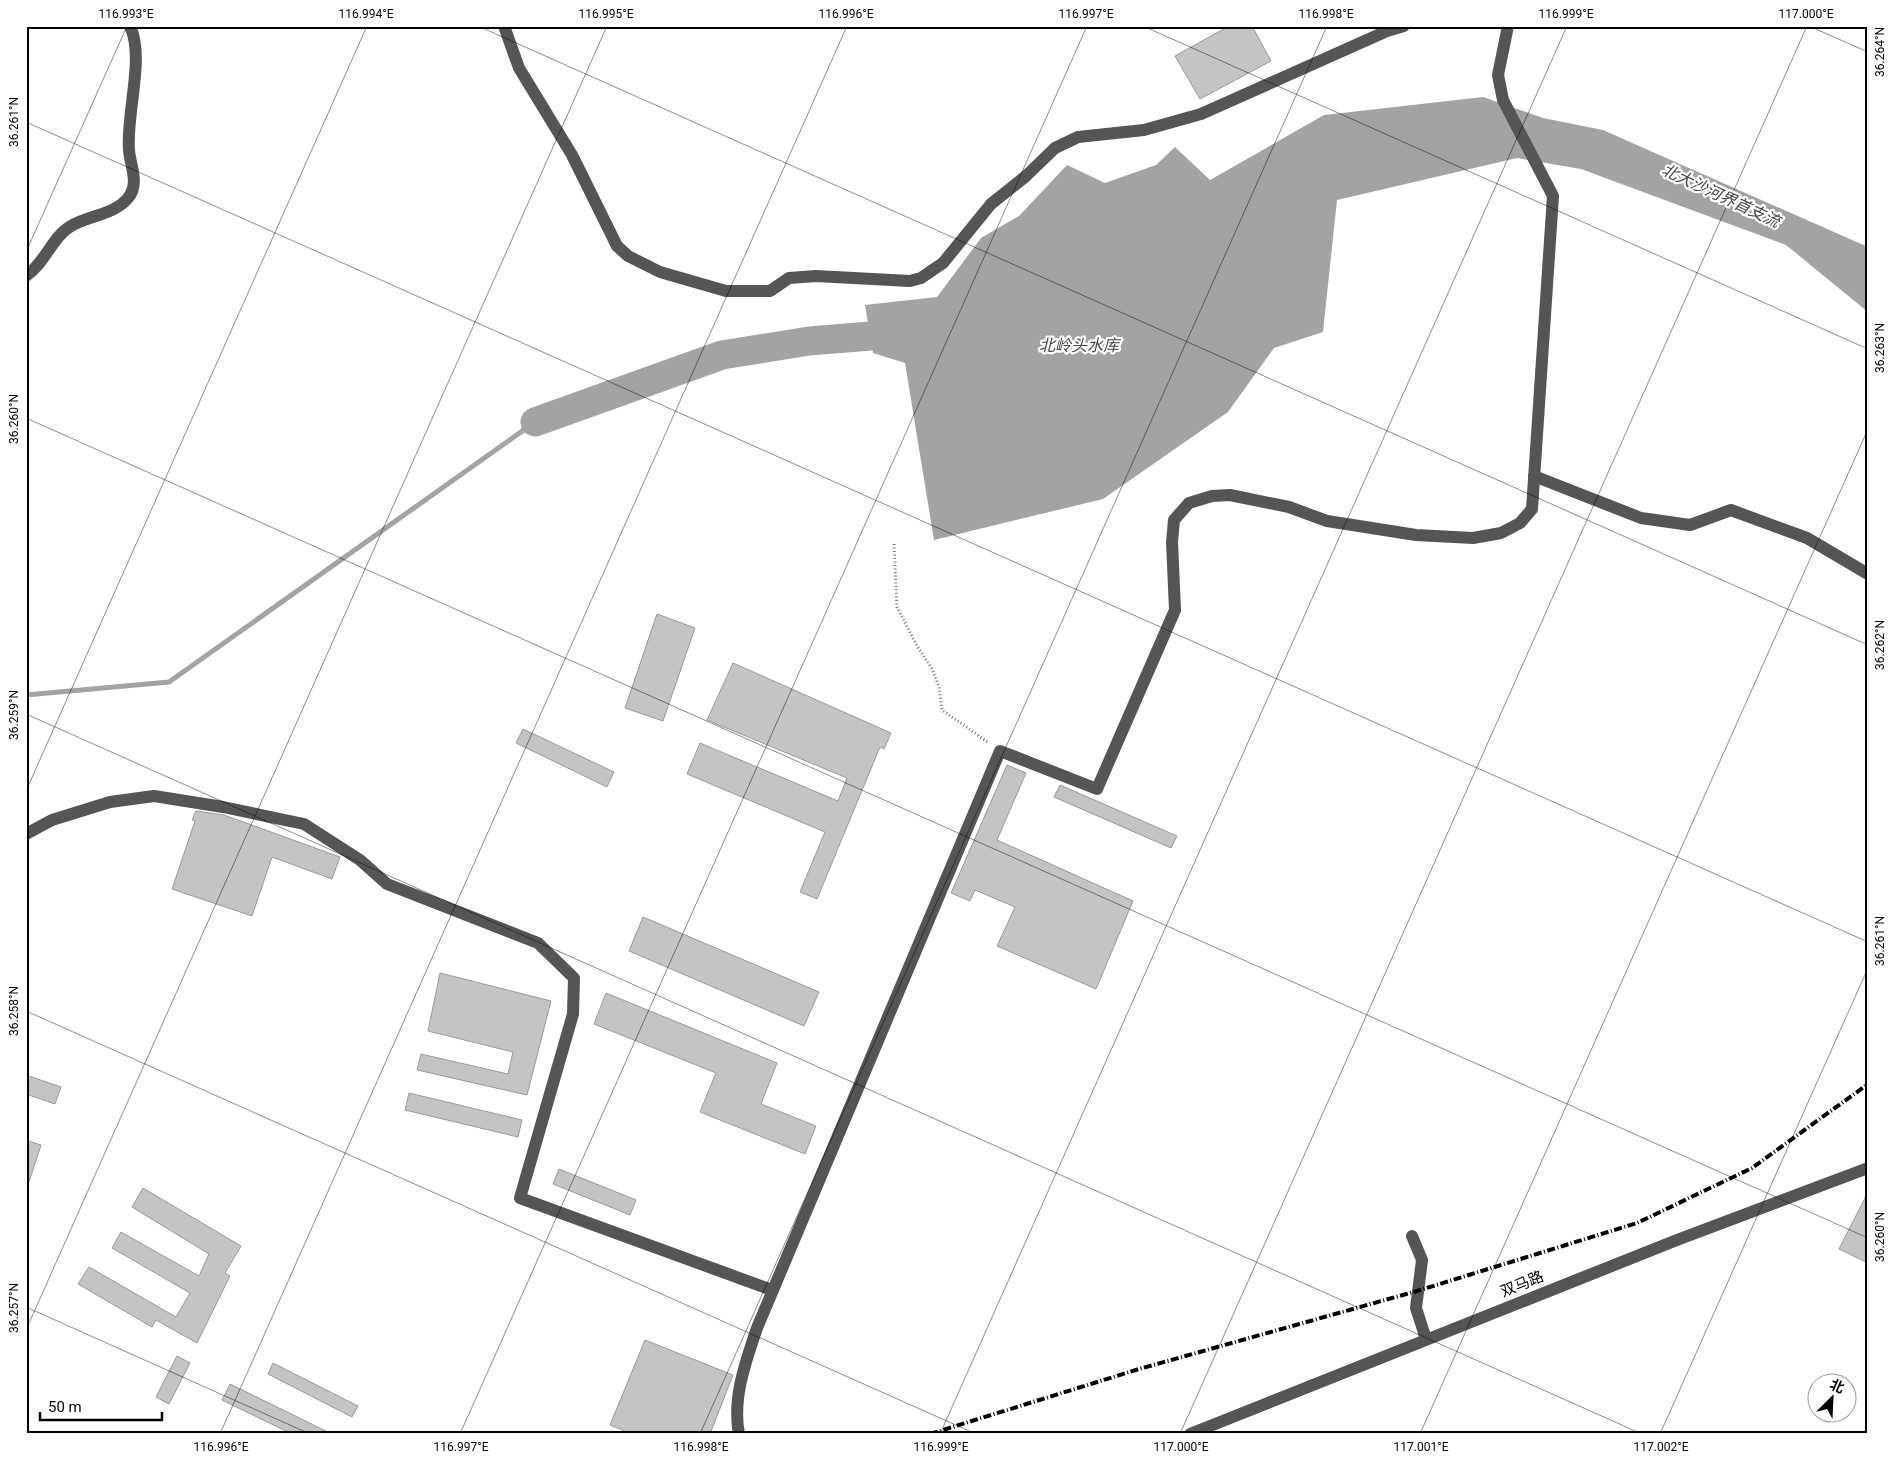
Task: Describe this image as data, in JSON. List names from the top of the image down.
{
  "streets": {
    "street": ["双马路"]
  },
  "water": ["北大沙河界首支流", "北岭头水库"],
  "scale_bar": "50 m",
  "north": "top right",
  "coordinates": [
    "116.993°E",
    "116.994°E",
    "116.995°E",
    "116.996°E",
    "116.997°E",
    "116.998°E",
    "116.999°E",
    "117.000°E",
    "36.264°N",
    "36.261°N",
    "36.263°N",
    "36.260°N",
    "36.262°N",
    "36.259°N",
    "36.258°N",
    "36.257°N",
    "117.001°E",
    "117.002°E"
  ]
}
